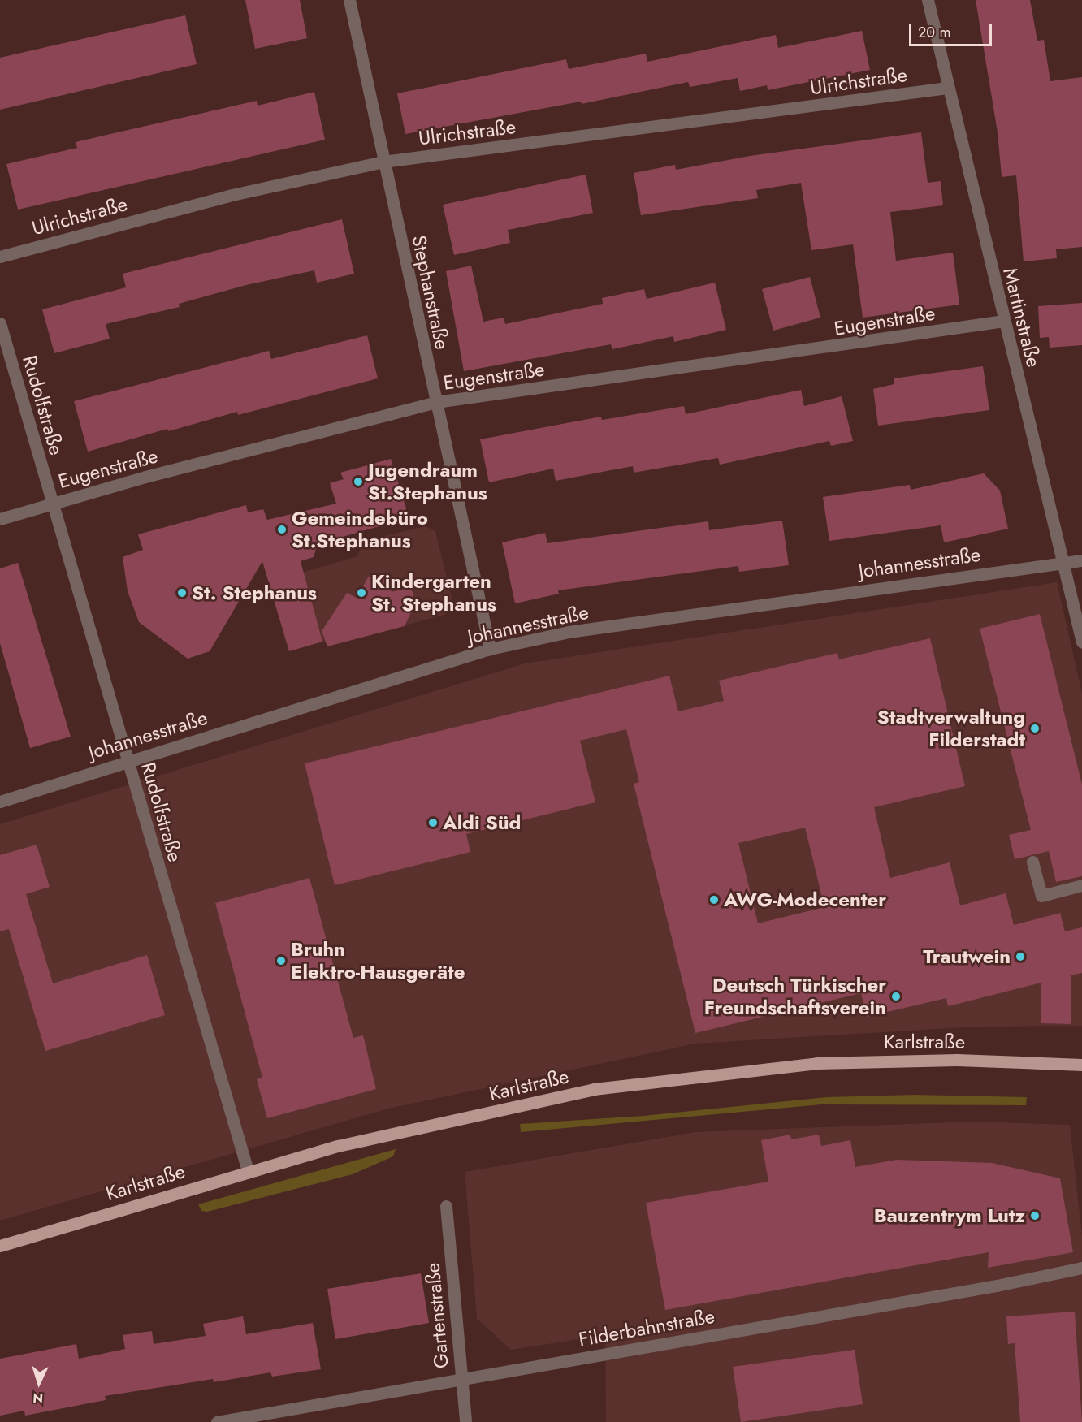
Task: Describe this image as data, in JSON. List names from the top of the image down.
{
  "streets": {
    "main road": ["Karlstraße"],
    "street": [
      "Ulrichstraße",
      "Stephanstraße",
      "Martinstraße",
      "Eugenstraße",
      "Rudolfstraße",
      "Johannesstraße",
      "Gartenstraße",
      "Filderbahnstraße"
    ]
  },
  "crossings": [
    ["Ulrichstraße", "Stephanstraße"],
    ["Ulrichstraße", "Martinstraße"],
    ["Stephanstraße", "Eugenstraße"],
    ["Stephanstraße", "Johannesstraße"],
    ["Martinstraße", "Eugenstraße"],
    ["Martinstraße", "Johannesstraße"],
    ["Eugenstraße", "Rudolfstraße"],
    ["Rudolfstraße", "Johannesstraße"],
    ["Rudolfstraße", "Karlstraße"],
    ["Gartenstraße", "Filderbahnstraße"]
  ],
  "places": [
    "Jugendraum St.Stephanus",
    "Gemeindebüro St.Stephanus",
    "St. Stephanus",
    "Kindergarten St. Stephanus",
    "Stadtverwaltung Filderstadt",
    "Aldi Süd",
    "AWG-Modecenter",
    "Trautwein",
    "Bruhn Elektro-Hausgeräte",
    "Deutsch Türkischer Freundschaftsverein",
    "Bauzentrym Lutz"
  ],
  "scale_bar": "20 m",
  "north": "bottom"
}
